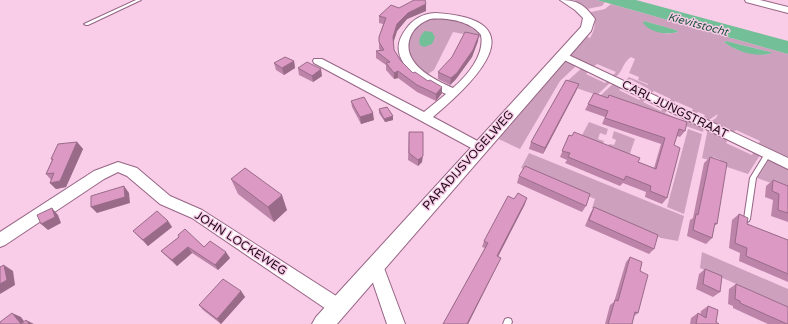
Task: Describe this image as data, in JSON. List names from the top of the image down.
{
  "streets": {
    "street": ["CARL JUNGSTRAAT", "PARADIJSVOGELWEG", "JOHN LOCKEWEG"]
  },
  "crossings": [
    ["CARL JUNGSTRAAT", "PARADIJSVOGELWEG"],
    ["PARADIJSVOGELWEG", "JOHN LOCKEWEG"]
  ],
  "water": ["Kievitstocht"]
}
